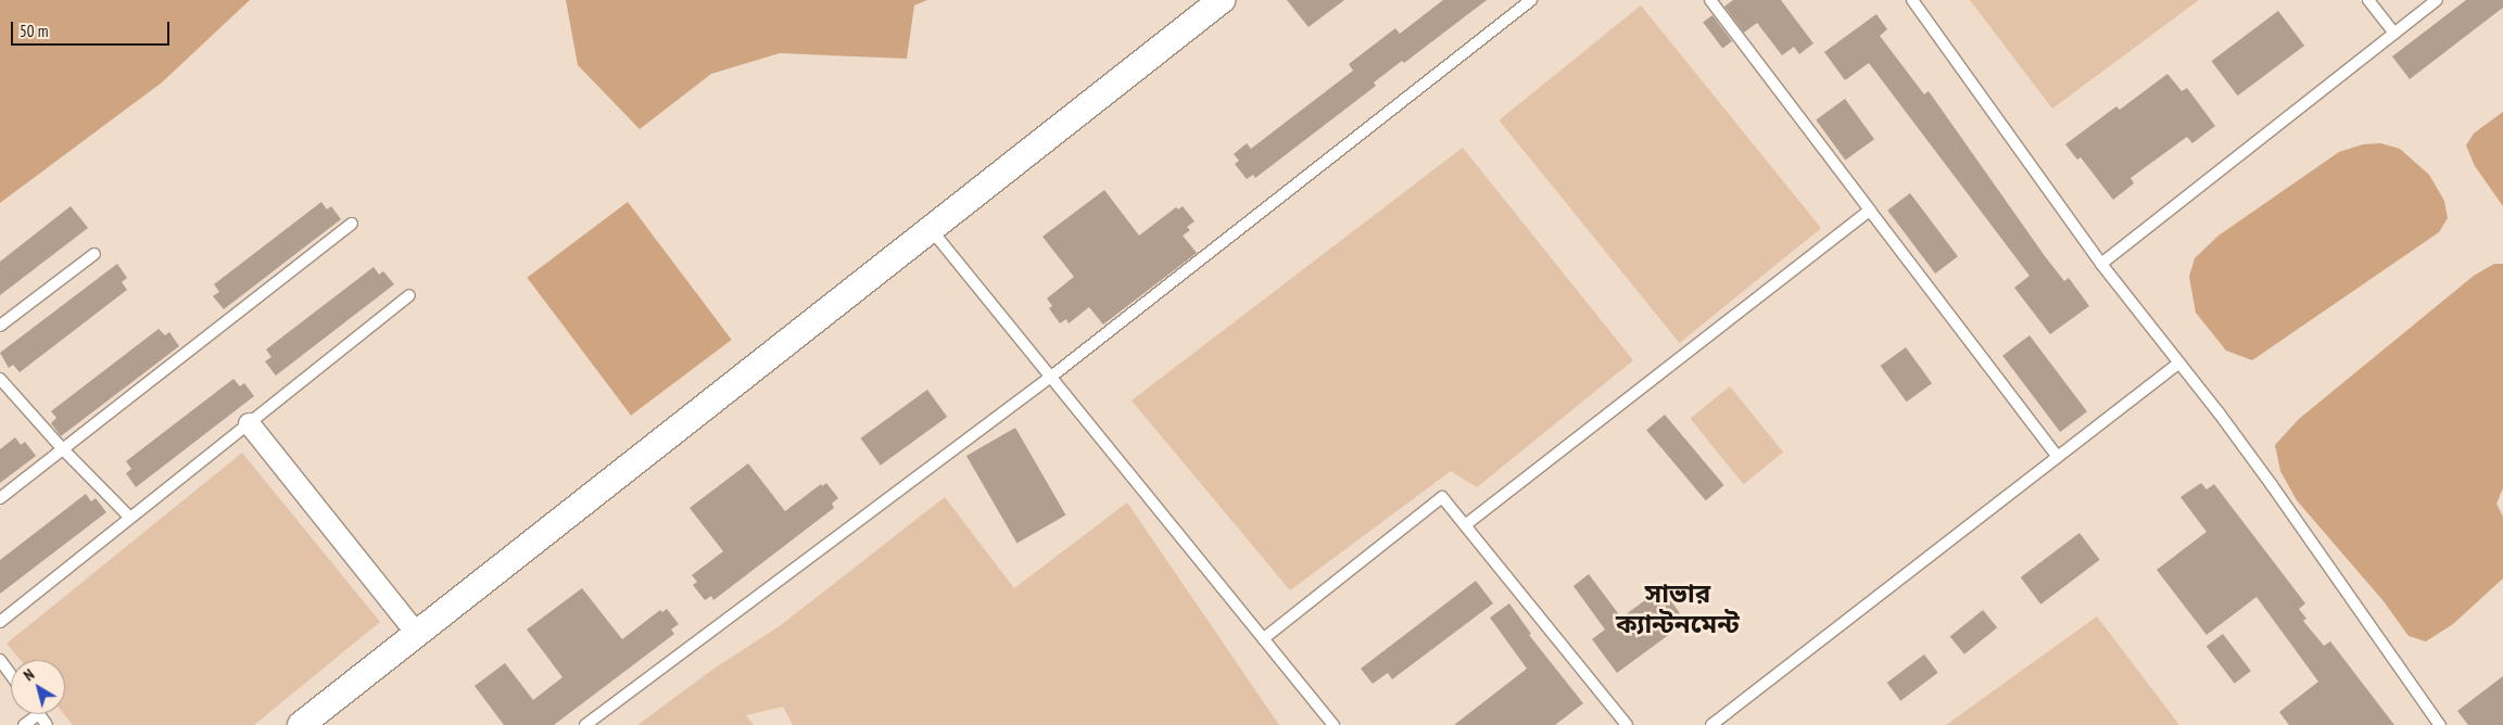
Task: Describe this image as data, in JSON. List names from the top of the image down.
{
  "districts": ["সাভার ক্যান্টনমেন্ট"],
  "scale_bar": "50 m",
  "north": "top left"
}
